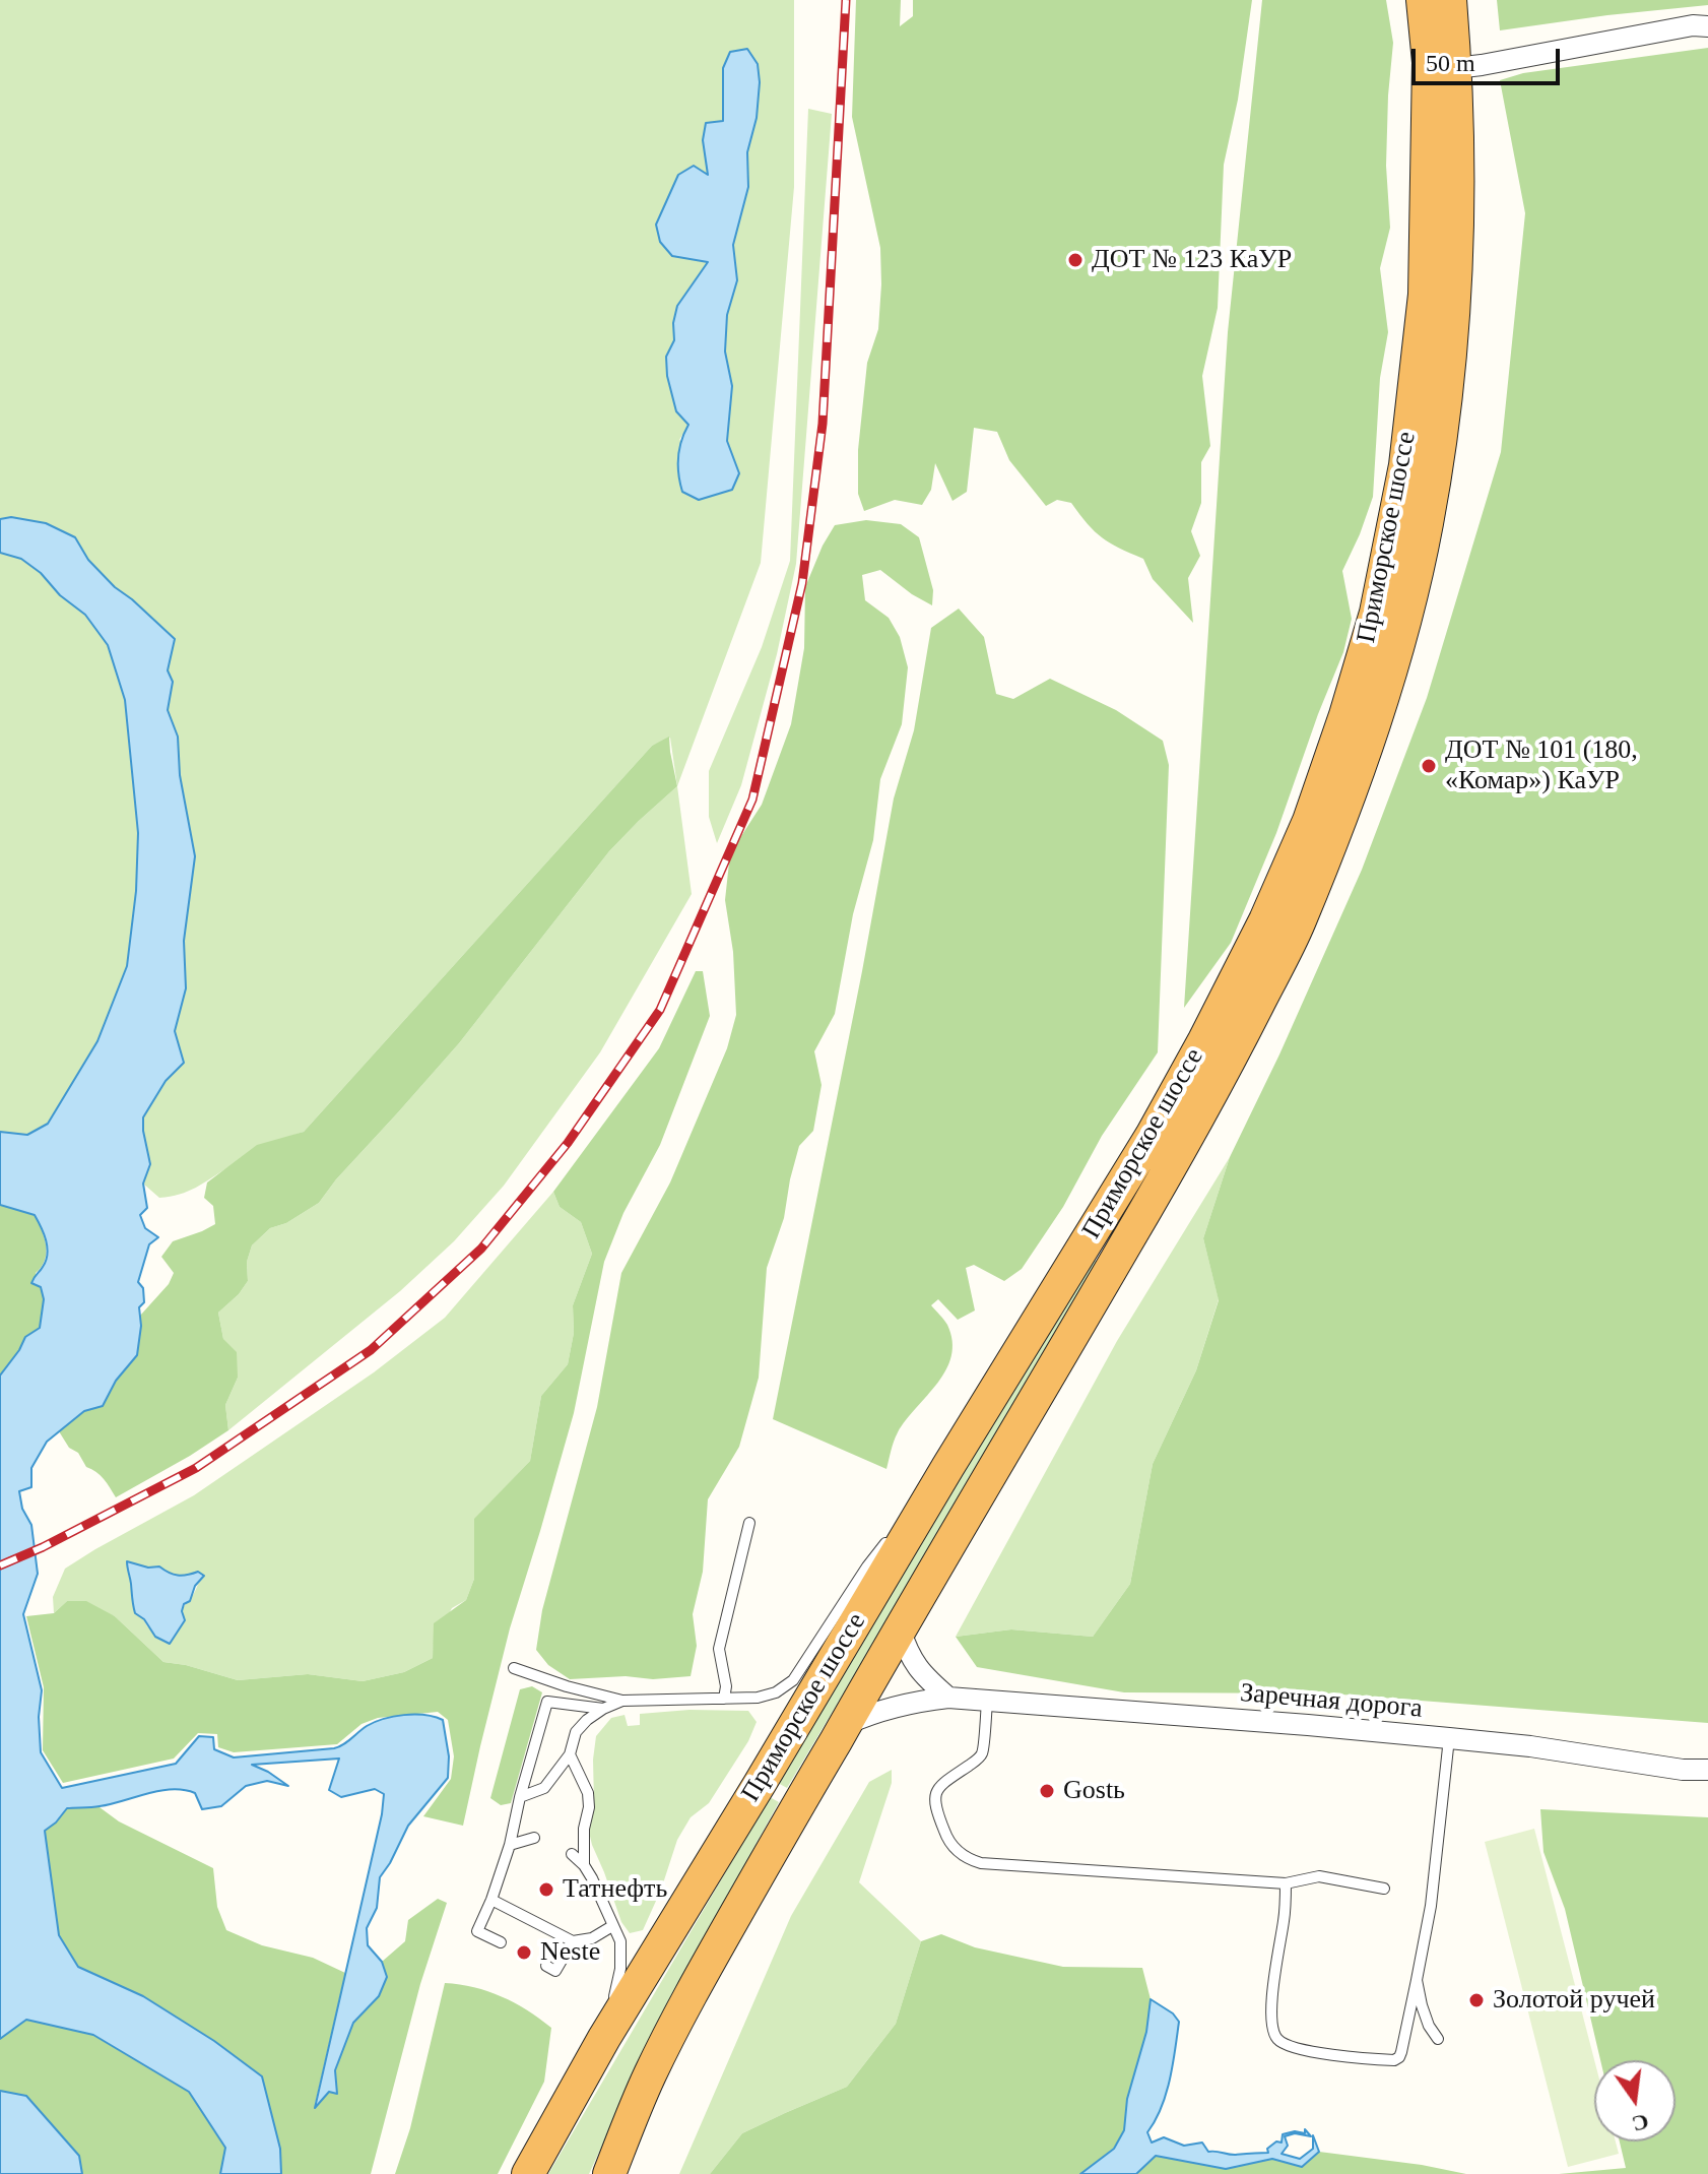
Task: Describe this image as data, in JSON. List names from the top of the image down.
{
  "streets": {
    "highway": ["Приморское шоссе"],
    "street": ["Заречная дорога"]
  },
  "crossings": [
    ["Приморское шоссе", "Заречная дорога"]
  ],
  "places": [
    "ДОТ № 123 КаУР",
    "ДОТ № 101 (180, «Комар») КаУР",
    "Gostь",
    "Татнефть",
    "Neste",
    "Золотой ручей"
  ],
  "scale_bar": "50 m",
  "north": "bottom"
}
